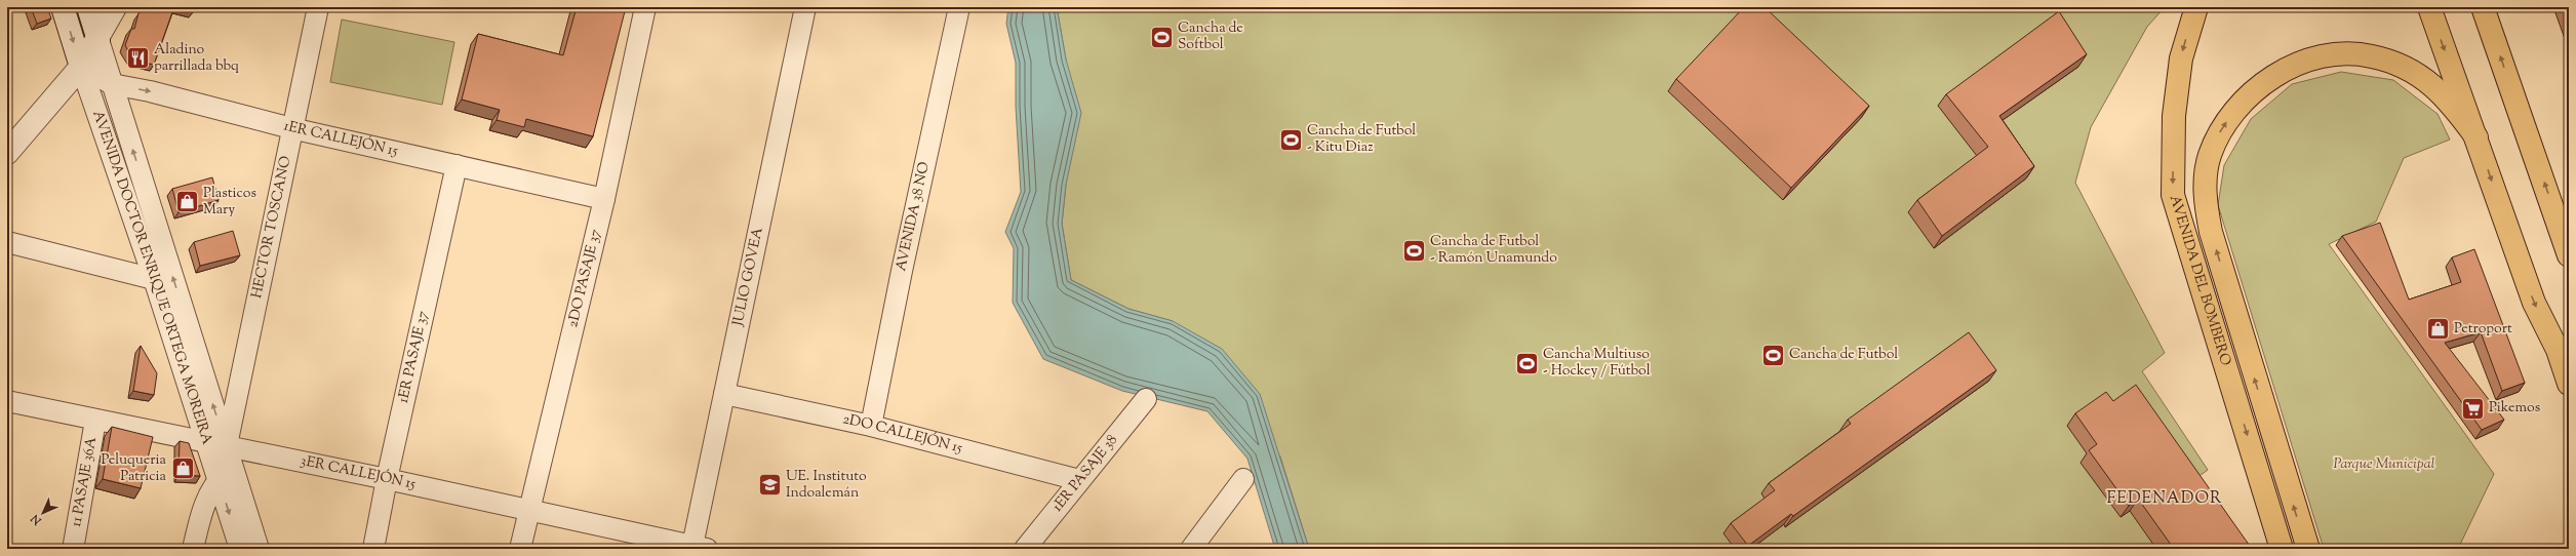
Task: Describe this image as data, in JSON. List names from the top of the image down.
{
  "streets": {
    "main road": ["AVENIDA DEL BOMBERO"],
    "street": [
      "1ER CALLEJÓN 15",
      "AVENIDA 38 NO",
      "HECTOR TOSCANO",
      "JULIO GOVEA",
      "AVENIDA DOCTOR ENRIQUE ORTEGA MOREIRA",
      "2DO PASAJE 37",
      "1ER PASAJE 37",
      "2DO CALLEJÓN 15",
      "3ER CALLEJÓN 15",
      "1ER PASAJE 38",
      "11 PASAJE 36A"
    ]
  },
  "crossings": [
    ["1ER CALLEJÓN 15", "HECTOR TOSCANO"],
    ["1ER CALLEJÓN 15", "AVENIDA DOCTOR ENRIQUE ORTEGA MOREIRA"],
    ["1ER CALLEJÓN 15", "2DO PASAJE 37"],
    ["1ER CALLEJÓN 15", "1ER PASAJE 37"],
    ["AVENIDA 38 NO", "2DO CALLEJÓN 15"],
    ["HECTOR TOSCANO", "AVENIDA DOCTOR ENRIQUE ORTEGA MOREIRA"],
    ["HECTOR TOSCANO", "3ER CALLEJÓN 15"],
    ["JULIO GOVEA", "2DO CALLEJÓN 15"],
    ["JULIO GOVEA", "3ER CALLEJÓN 15"],
    ["AVENIDA DOCTOR ENRIQUE ORTEGA MOREIRA", "3ER CALLEJÓN 15"],
    ["2DO PASAJE 37", "3ER CALLEJÓN 15"],
    ["1ER PASAJE 37", "3ER CALLEJÓN 15"],
    ["2DO CALLEJÓN 15", "1ER PASAJE 38"],
    ["3ER CALLEJÓN 15", "11 PASAJE 36A"]
  ],
  "one_way": ["AVENIDA DEL BOMBERO"],
  "districts": ["FEDENADOR"],
  "parks": ["Parque Municipal"],
  "places": {
    "sports": [
      "Cancha de Softbol",
      "Cancha de Futbol - Kitu Diaz",
      "Cancha de Futbol - Ramón Unamundo",
      "Cancha de Futbol",
      "Cancha Multiuso - Hockey / Fútbol"
    ],
    "restaurant": ["Aladino parrillada bbq"],
    "shop": ["Plasticos Mary", "Petroport", "Peluqueria Patricia"],
    "supermarket": ["Pikemos"],
    "school or university": ["UE. Instituto Indoalemán"]
  },
  "north": "bottom left"
}
